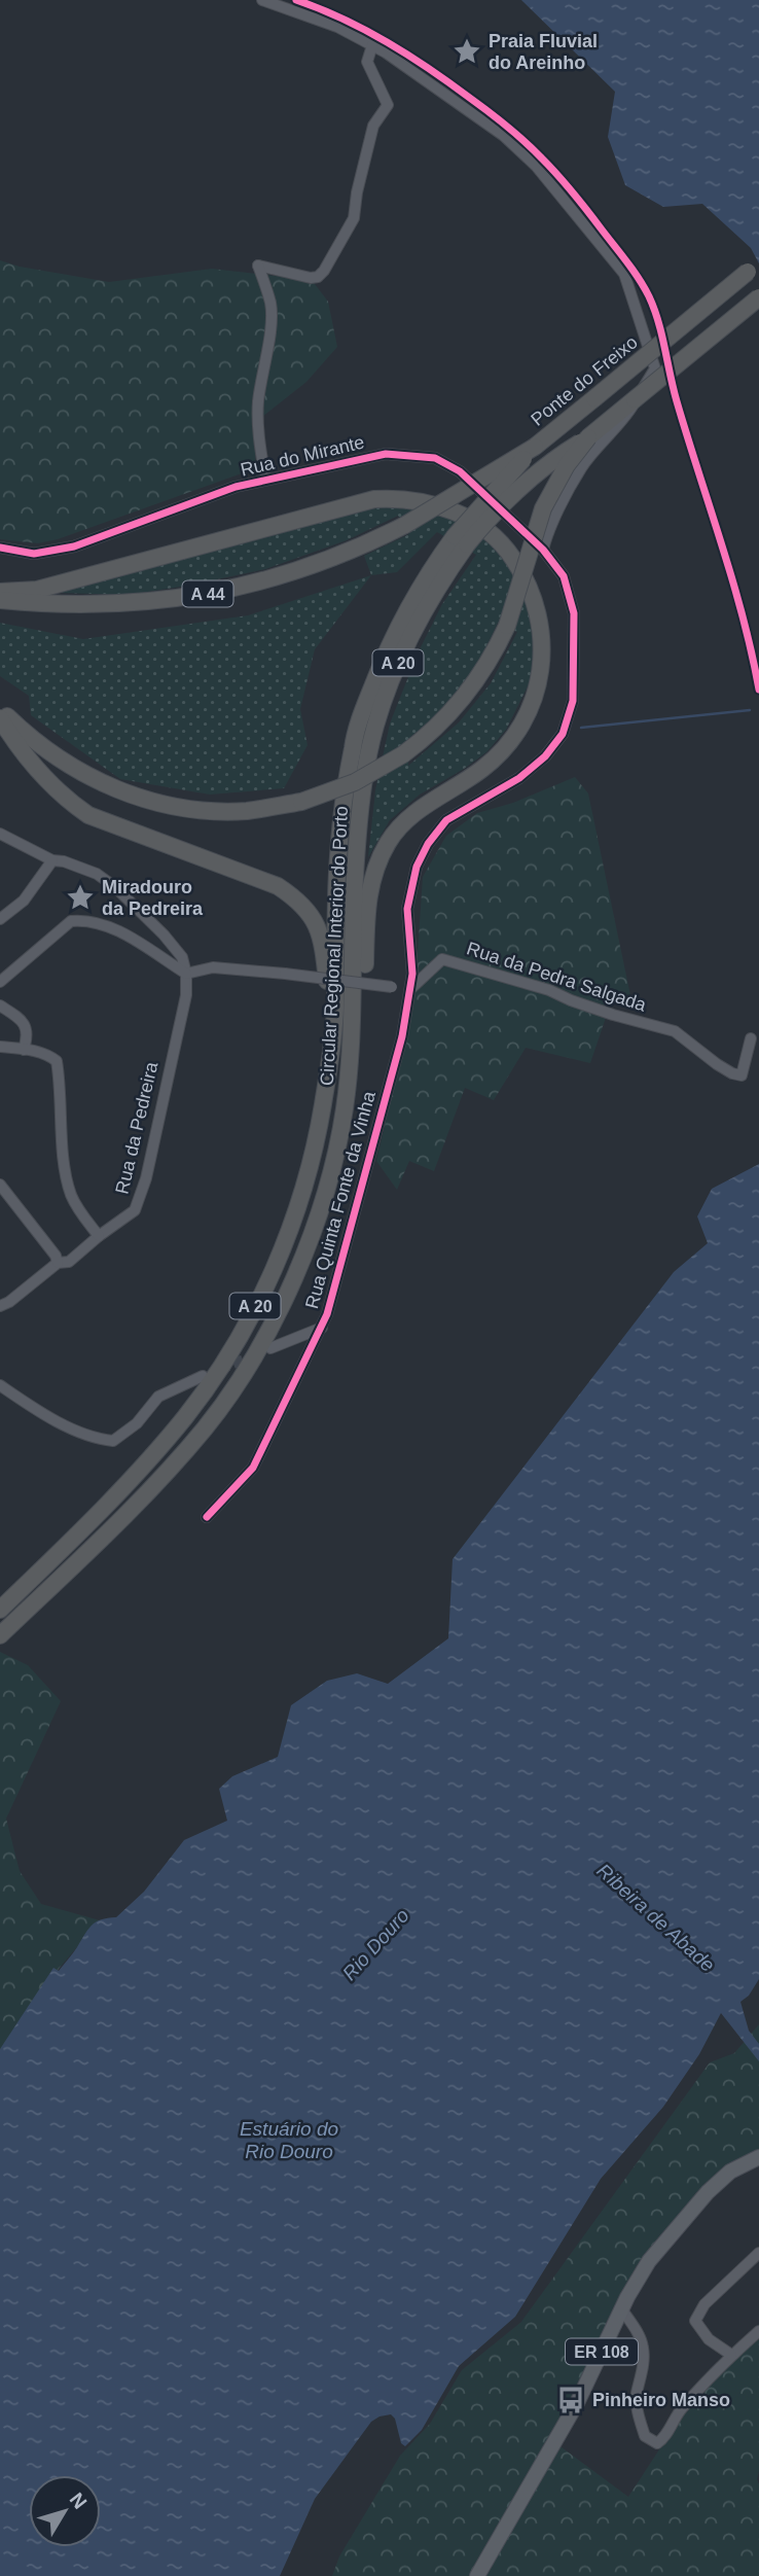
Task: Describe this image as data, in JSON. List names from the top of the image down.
{
  "streets": {
    "highway": [
      "Ponte do Freixo",
      "A 44",
      "A 20",
      "Circular Regional Interior do Porto"
    ],
    "main road": ["ER 108"],
    "street": [
      "Rua do Mirante",
      "Rua da Pedra Salgada",
      "Rua da Pedreira",
      "Rua Quinta Fonte da Vinha"
    ]
  },
  "crossings": [
    ["Ponte do Freixo", "A 44"],
    ["Ponte do Freixo", "Circular Regional Interior do Porto"],
    ["Rua do Mirante", "Rua da Pedra Salgada"],
    ["Rua do Mirante", "Rua Quinta Fonte da Vinha"],
    ["A 44", "Circular Regional Interior do Porto"],
    ["A 20", "Circular Regional Interior do Porto"],
    ["Rua da Pedra Salgada", "Rua Quinta Fonte da Vinha"]
  ],
  "water": ["Ribeira de Abade", "Rio Douro", "Estuário do Rio Douro"],
  "places": {
    "place": ["Praia Fluvial do Areinho", "Miradouro da Pedreira"],
    "bus stop": ["Pinheiro Manso"]
  },
  "north": "top right"
}
